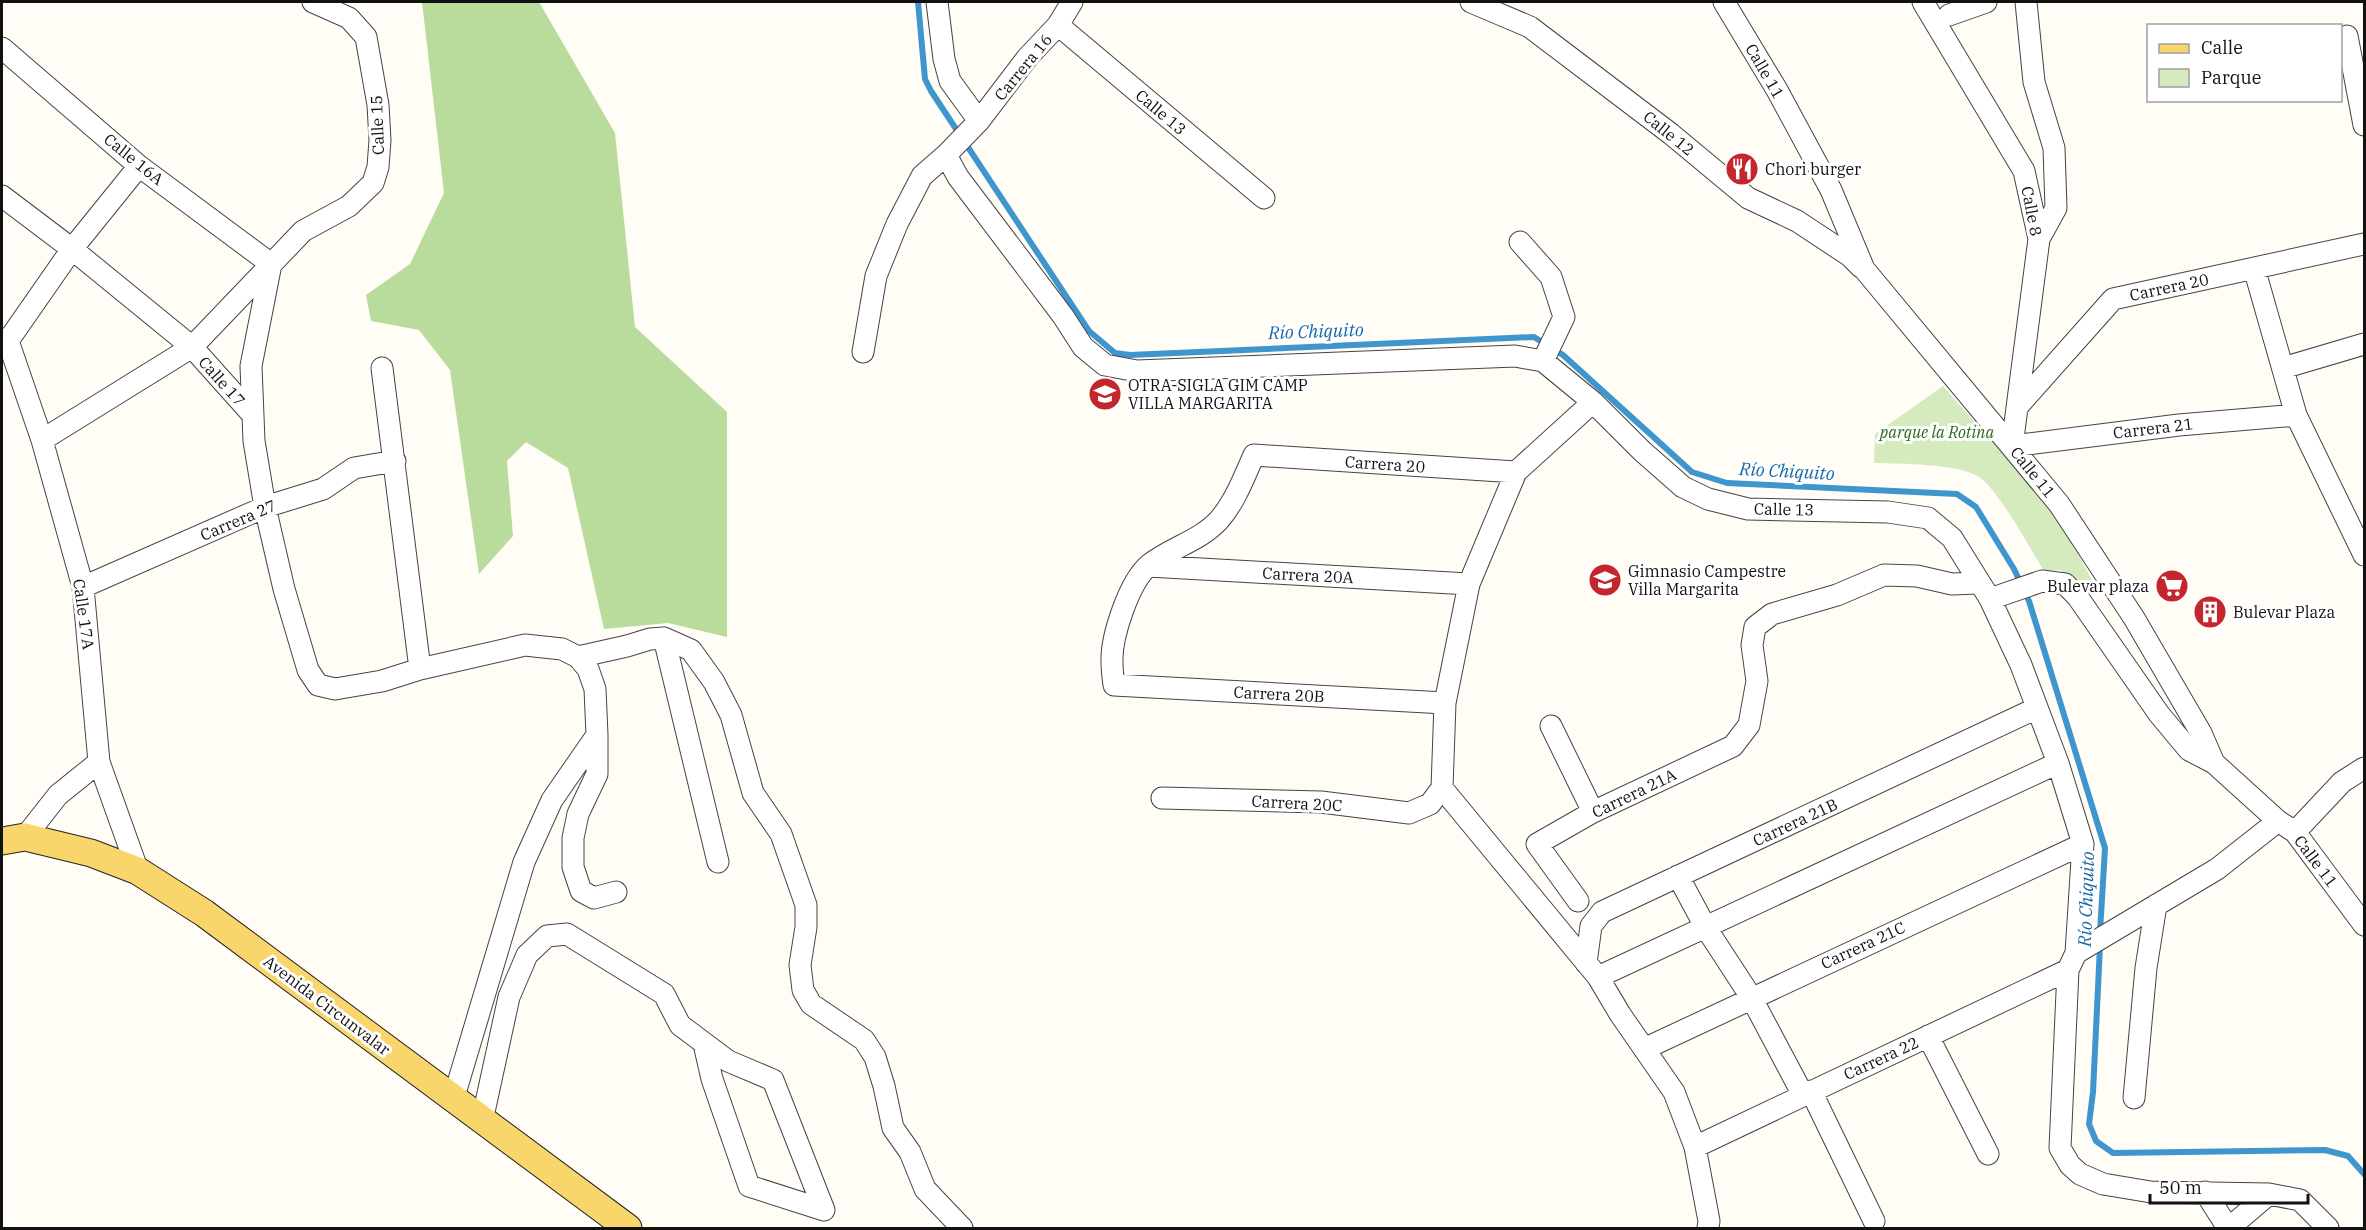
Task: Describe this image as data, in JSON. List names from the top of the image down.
{
  "streets": {
    "main road": ["Avenida Circunvalar"],
    "street": [
      "Carrera 16",
      "Calle 11",
      "Calle 13",
      "Calle 15",
      "Calle 12",
      "Calle 16A",
      "Calle 8",
      "Carrera 20",
      "Calle 17",
      "Carrera 21",
      "Carrera 27",
      "Carrera 20A",
      "Calle 17A",
      "Carrera 20B",
      "Carrera 21A",
      "Carrera 20C",
      "Carrera 21B",
      "Carrera 21C",
      "Carrera 22"
    ]
  },
  "crossings": [
    ["Carrera 16", "Calle 13"],
    ["Calle 11", "Calle 12"],
    ["Calle 11", "Calle 8"],
    ["Calle 11", "Carrera 21"],
    ["Calle 11", "Carrera 22"],
    ["Calle 13", "Carrera 21A"],
    ["Calle 13", "Carrera 21B"],
    ["Calle 13", "Carrera 21C"],
    ["Calle 15", "Calle 16A"],
    ["Calle 15", "Calle 17"],
    ["Calle 15", "Calle 17A"],
    ["Calle 8", "Carrera 20"],
    ["Calle 8", "Carrera 21"],
    ["Carrera 20", "Carrera 20A"],
    ["Carrera 20", "Carrera 20B"],
    ["Calle 17", "Carrera 27"],
    ["Carrera 27", "Calle 17A"],
    ["Carrera 20A", "Carrera 20B"],
    ["Calle 17A", "Avenida Circunvalar"]
  ],
  "water": ["Río Chiquito"],
  "parks": ["parque la Rotina"],
  "places": {
    "restaurant": ["Chori burger"],
    "school or university": ["OTRA-SIGLA GIM CAMP VILLA MARGARITA", "Gimnasio Campestre Villa Margarita"],
    "supermarket": ["Bulevar plaza"],
    "building": ["Bulevar Plaza"]
  },
  "legend": ["Calle", "Parque"],
  "scale_bar": "50 m"
}
